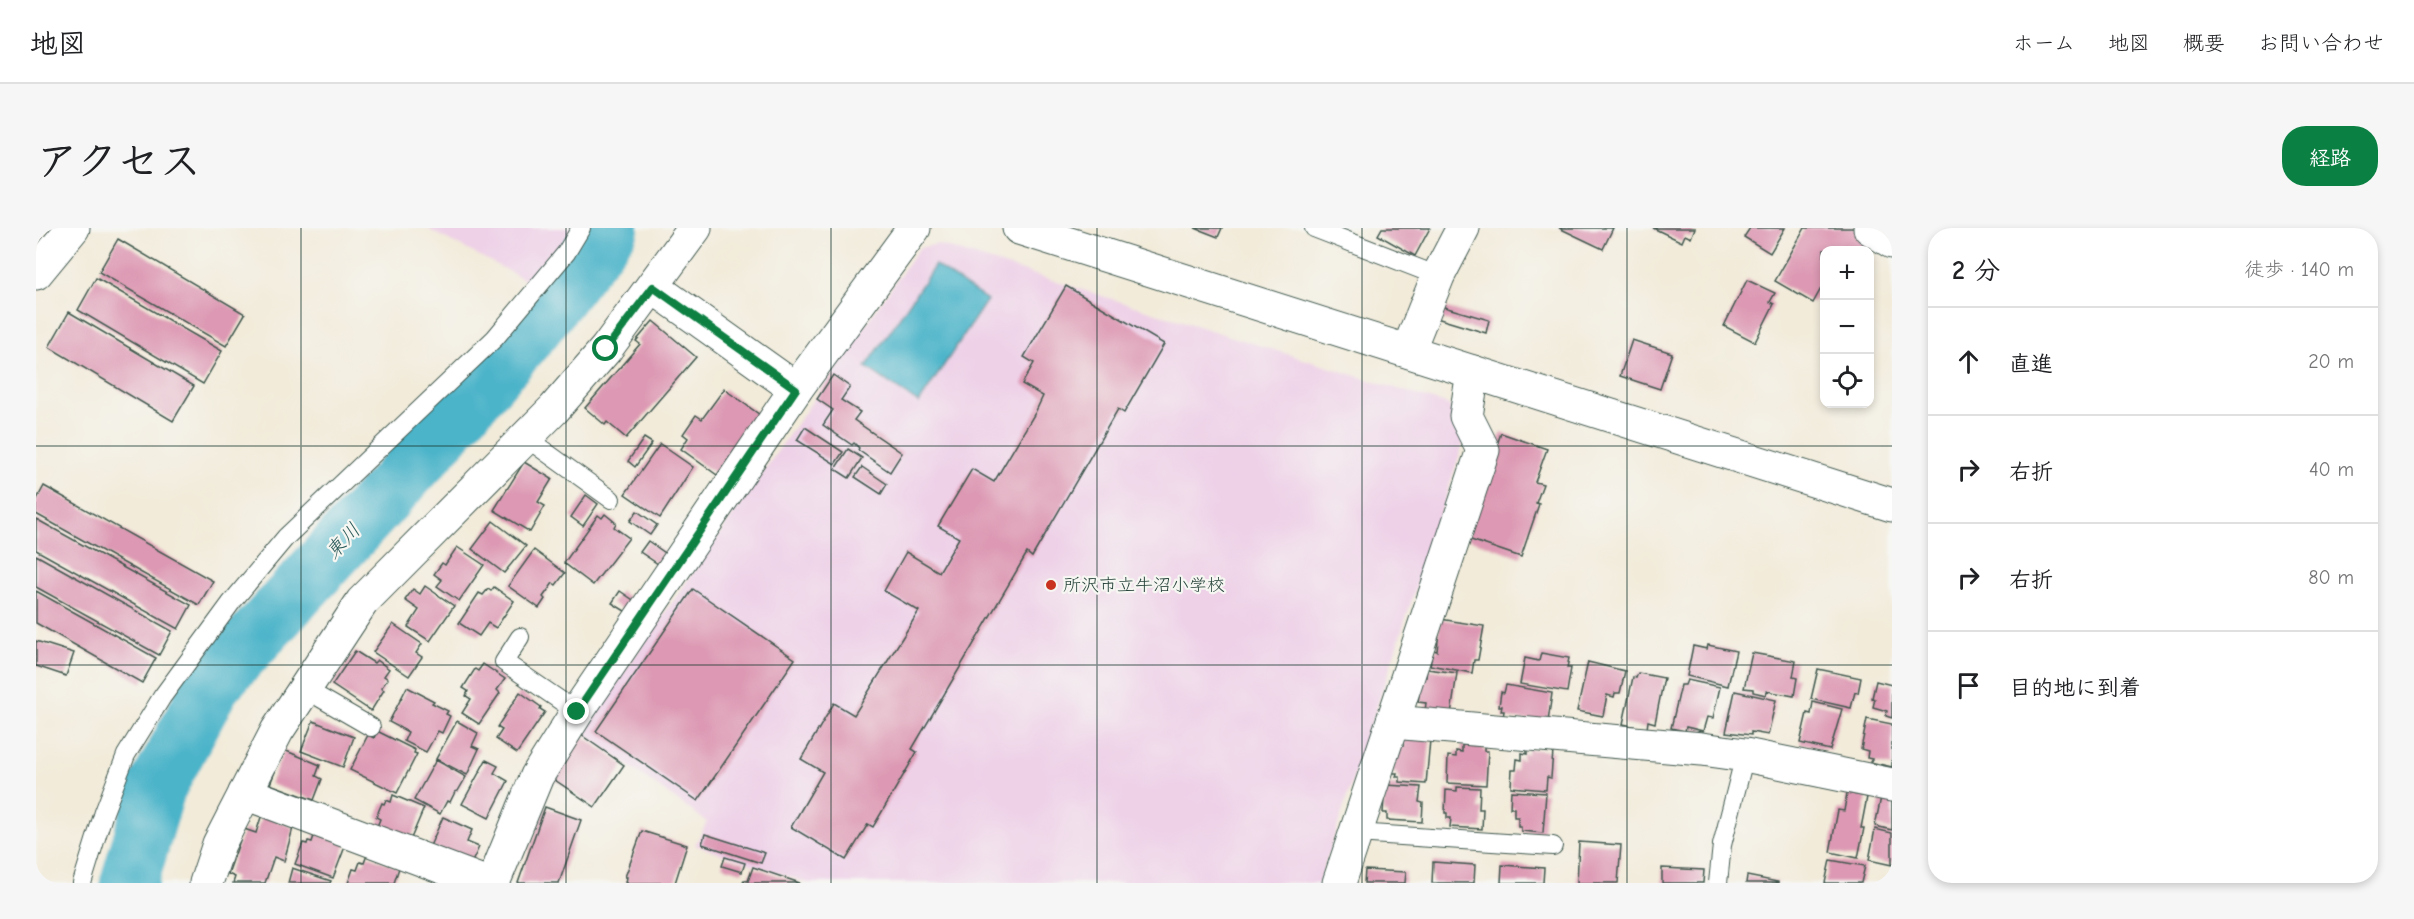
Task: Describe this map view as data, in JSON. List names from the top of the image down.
{
  "water": ["東川"],
  "places": ["所沢市立牛沼小学校"],
  "page": {
    "header": "地図",
    "nav": [
      "ホーム",
      "地図",
      "概要",
      "お問い合わせ"
    ],
    "title": "アクセス",
    "buttons": "経路",
    "heading": ["2 分", "徒歩 · 140 m"],
    "map_buttons": ["+", "−"],
    "list": [
      ["直進", "20 m"],
      ["右折", "40 m"],
      ["右折", "80 m"],
      "目的地に到着"
    ]
  }
}
